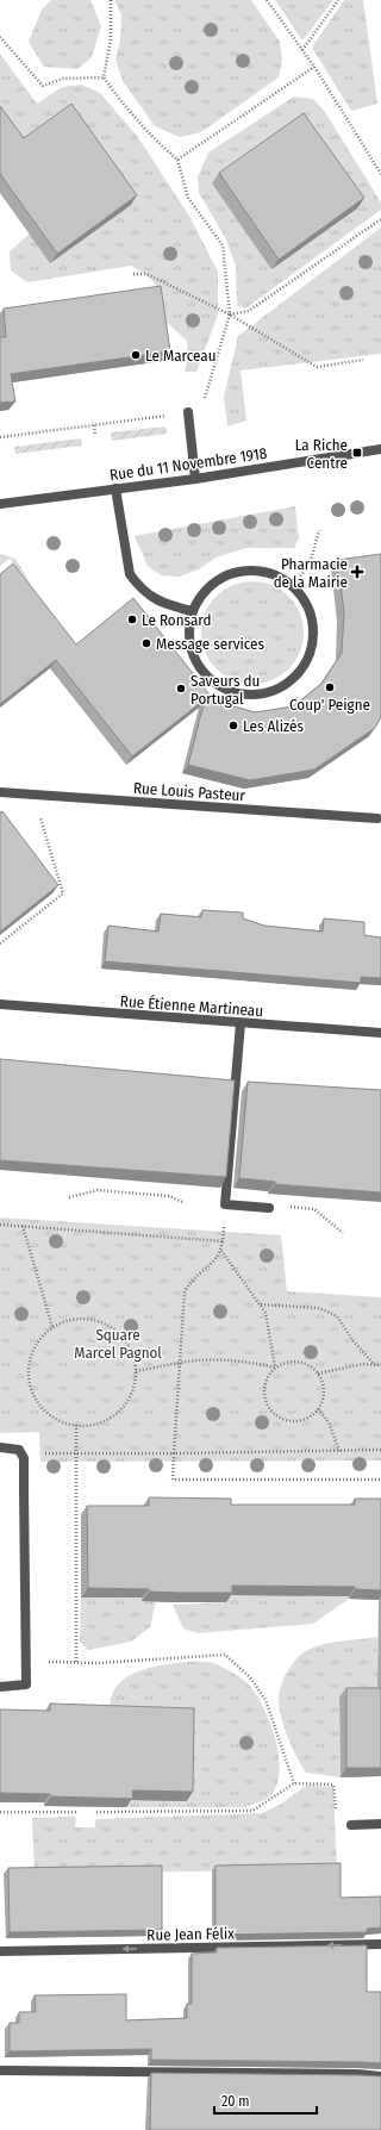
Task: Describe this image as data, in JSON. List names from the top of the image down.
{
  "streets": {
    "street": [
      "Rue du 11 Novembre 1918",
      "Rue Louis Pasteur",
      "Rue Étienne Martineau",
      "Rue Jean Félix"
    ]
  },
  "one_way": ["Rue Jean Félix"],
  "parks": ["Square Marcel Pagnol"],
  "places": {
    "other": [
      "Le Marceau",
      "Le Ronsard",
      "Message services",
      "Coup' Peigne",
      "Saveurs du Portugal",
      "Les Alizés"
    ],
    "transit": ["La Riche Centre"],
    "health": ["Pharmacie de la Mairie"]
  },
  "scale_bar": "20 m"
}
